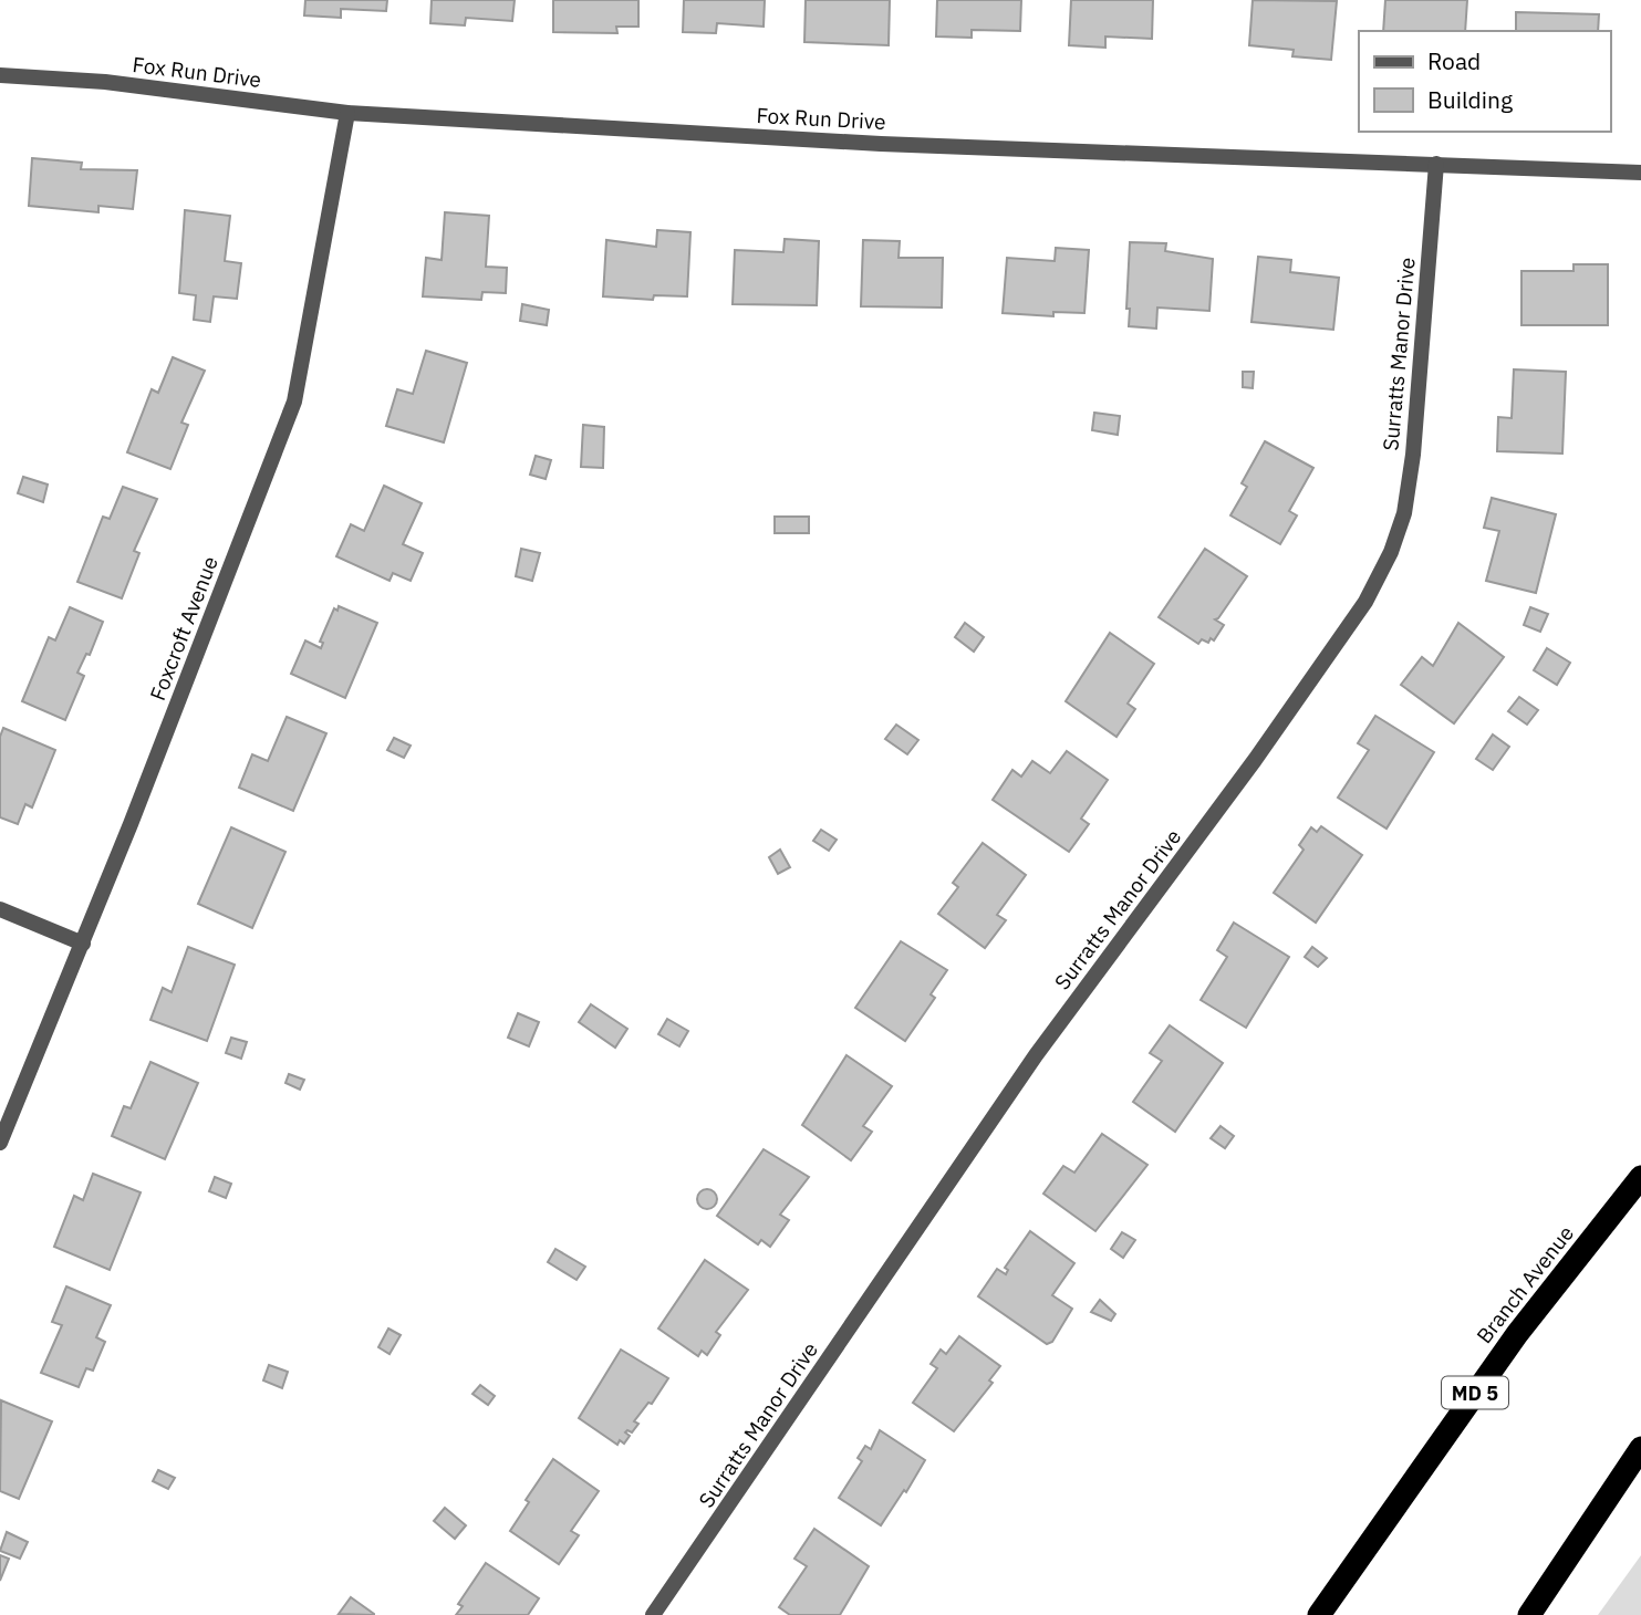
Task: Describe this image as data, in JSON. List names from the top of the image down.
{
  "streets": {
    "highway": ["Branch Avenue", "MD 5"],
    "street": ["Fox Run Drive", "Surratts Manor Drive", "Foxcroft Avenue"]
  },
  "crossings": [
    ["Fox Run Drive", "Surratts Manor Drive"],
    ["Fox Run Drive", "Foxcroft Avenue"]
  ],
  "legend": ["Road", "Building"]
}
